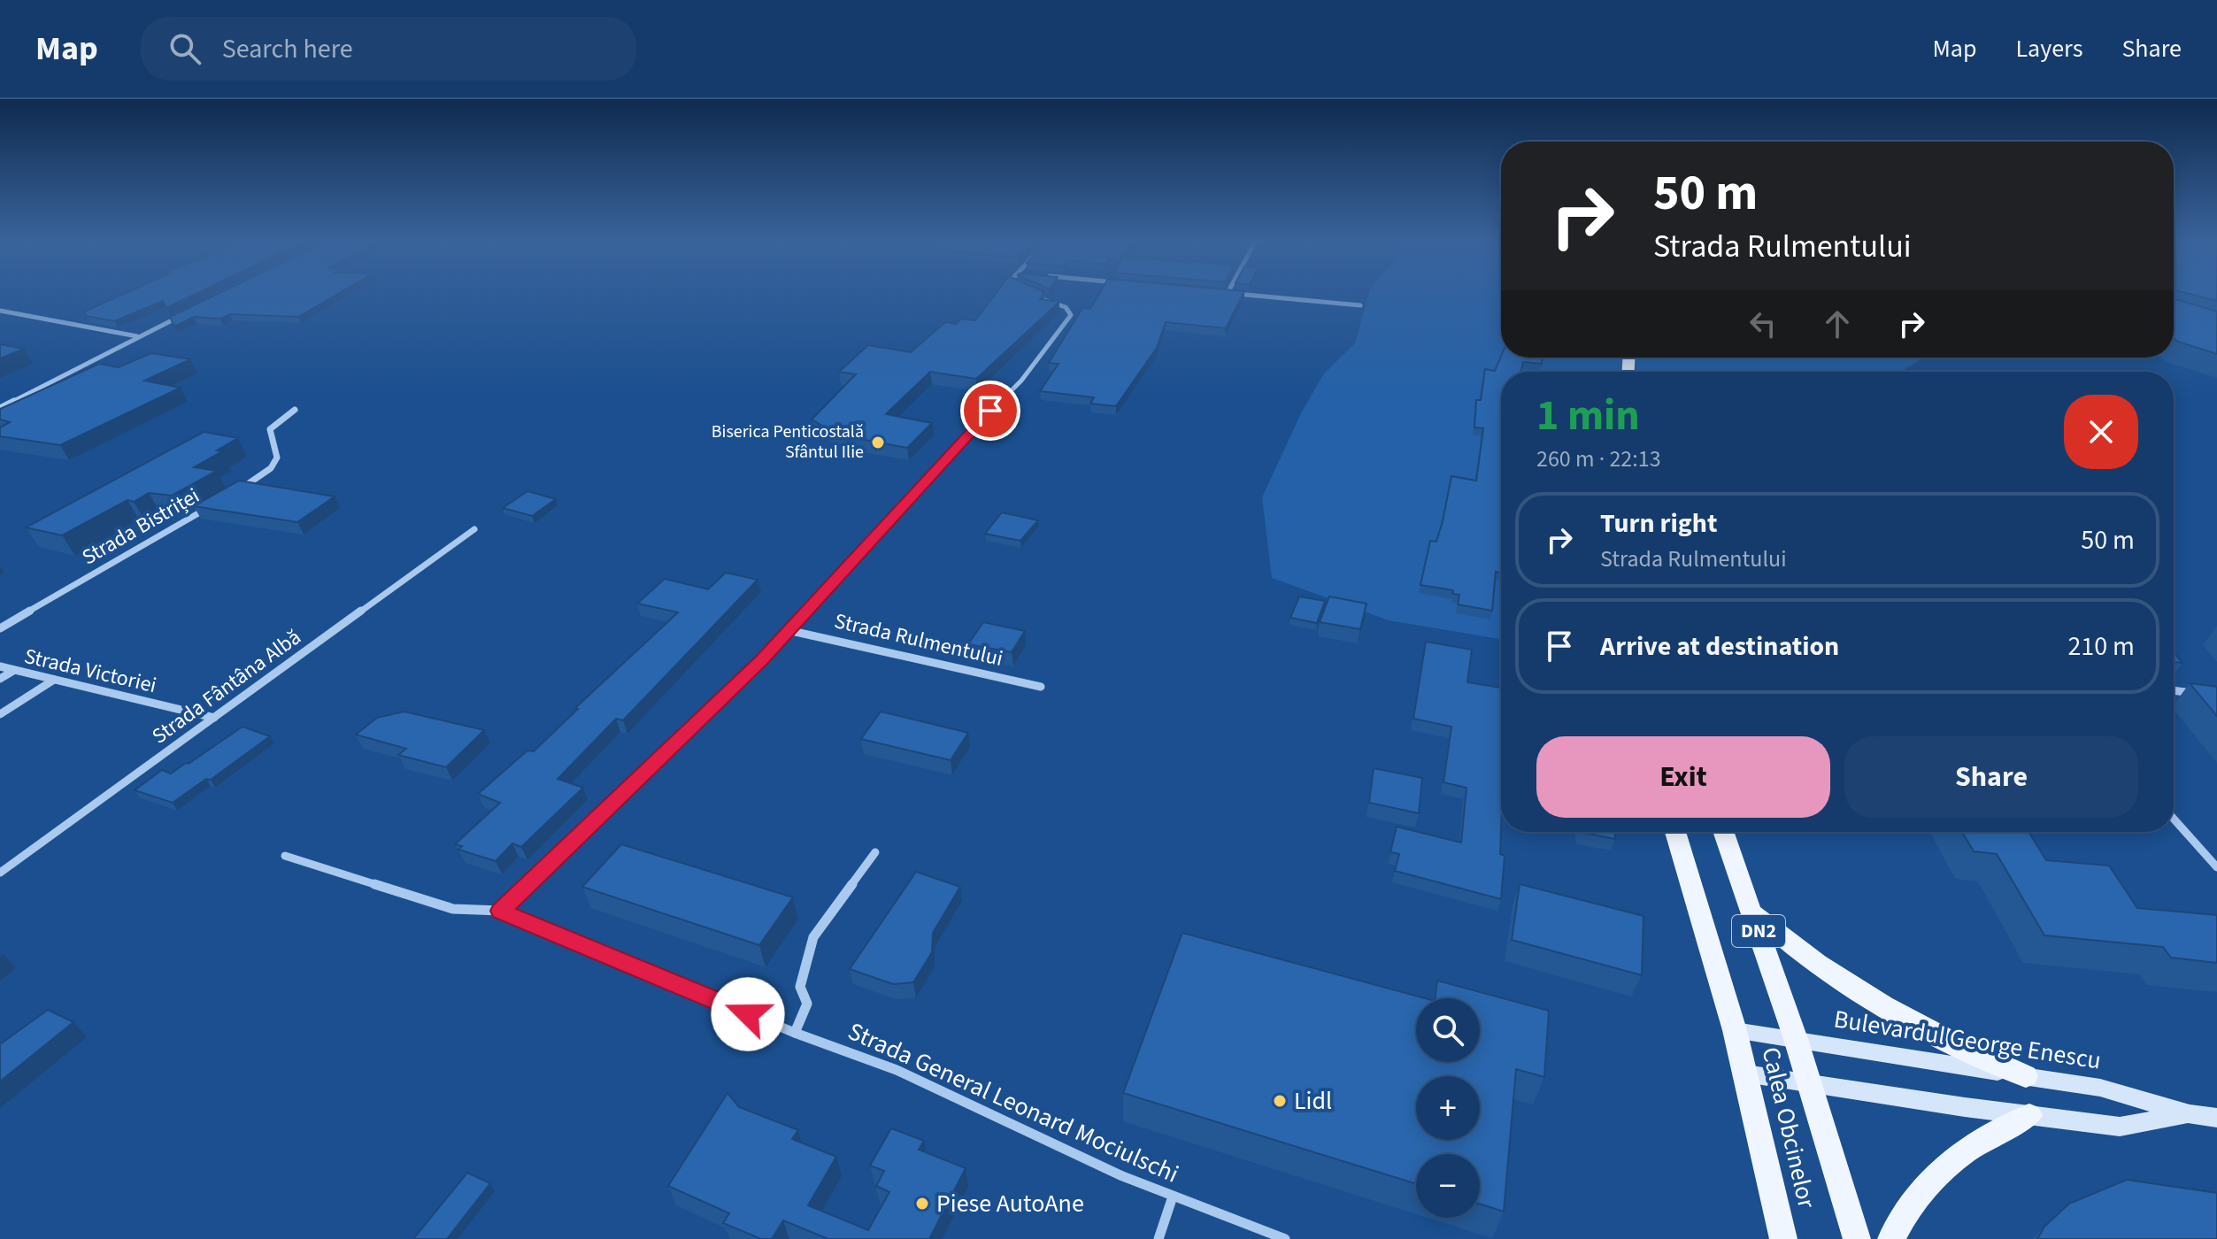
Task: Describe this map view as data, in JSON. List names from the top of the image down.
{
  "streets": {
    "main road": ["DN2", "Bulevardul George Enescu", "Calea Obcinelor"],
    "street": [
      "Strada Bistriței",
      "Strada Rulmentului",
      "Strada Victoriei",
      "Strada Fântâna Albă",
      "Strada General Leonard Mociulschi"
    ]
  },
  "crossings": [
    ["Strada Rulmentului", "Strada General Leonard Mociulschi"],
    ["Strada Victoriei", "Strada Fântâna Albă"],
    ["DN2", "Bulevardul George Enescu"],
    ["DN2", "Calea Obcinelor"],
    ["Bulevardul George Enescu", "Calea Obcinelor"]
  ],
  "places": ["Biserica Penticostală Sfântul Ilie", "Lidl", "Piese AutoAne"],
  "page": {
    "header": "Map",
    "search": "Search here",
    "nav": ["Map", "Layers", "Share"],
    "turn": ["50 m", "Strada Rulmentului"],
    "heading": ["1 min", "260 m · 22:13"],
    "list": [
      {
        "name": "Turn right",
        "note": "Strada Rulmentului",
        "value": "50 m"
      },
      {
        "name": "Arrive at destination",
        "value": "210 m"
      }
    ],
    "buttons": ["Exit", "Share"],
    "map_buttons": ["+", "−"]
  }
}
